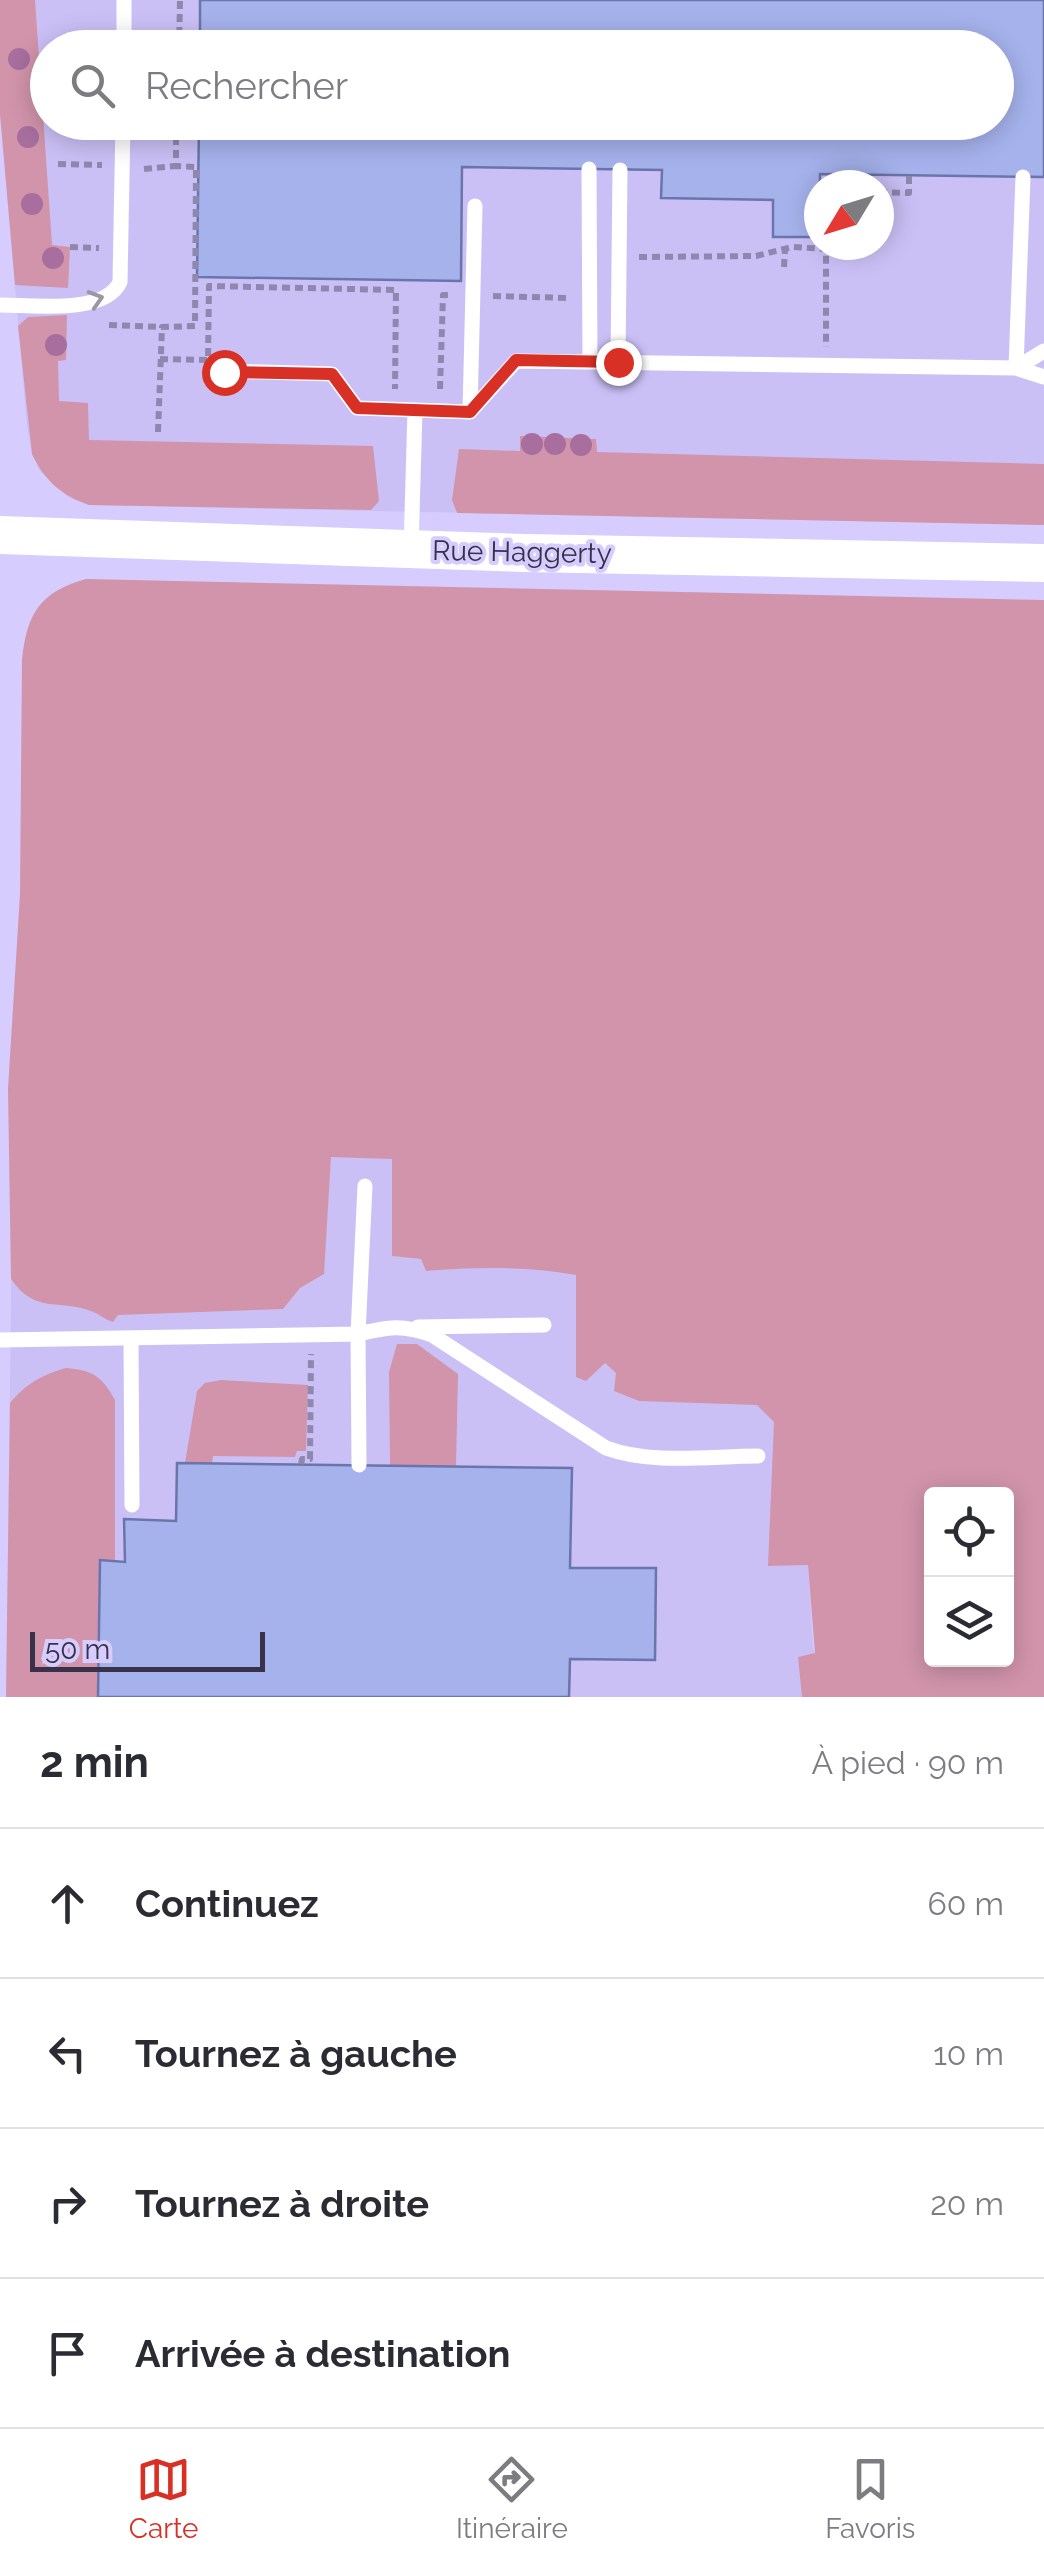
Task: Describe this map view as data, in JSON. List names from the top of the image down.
{
  "streets": {
    "street": ["Rue Haggerty"]
  },
  "scale_bar": "50 m",
  "north": "bottom left",
  "page": {
    "search": "Rechercher",
    "scale": "50 m",
    "heading": ["2 min", "À pied · 90 m"],
    "list": [
      ["Continuez", "60 m"],
      ["Tournez à gauche", "10 m"],
      ["Tournez à droite", "20 m"],
      "Arrivée à destination"
    ],
    "nav": ["Carte", "Itinéraire", "Favoris"]
  }
}
